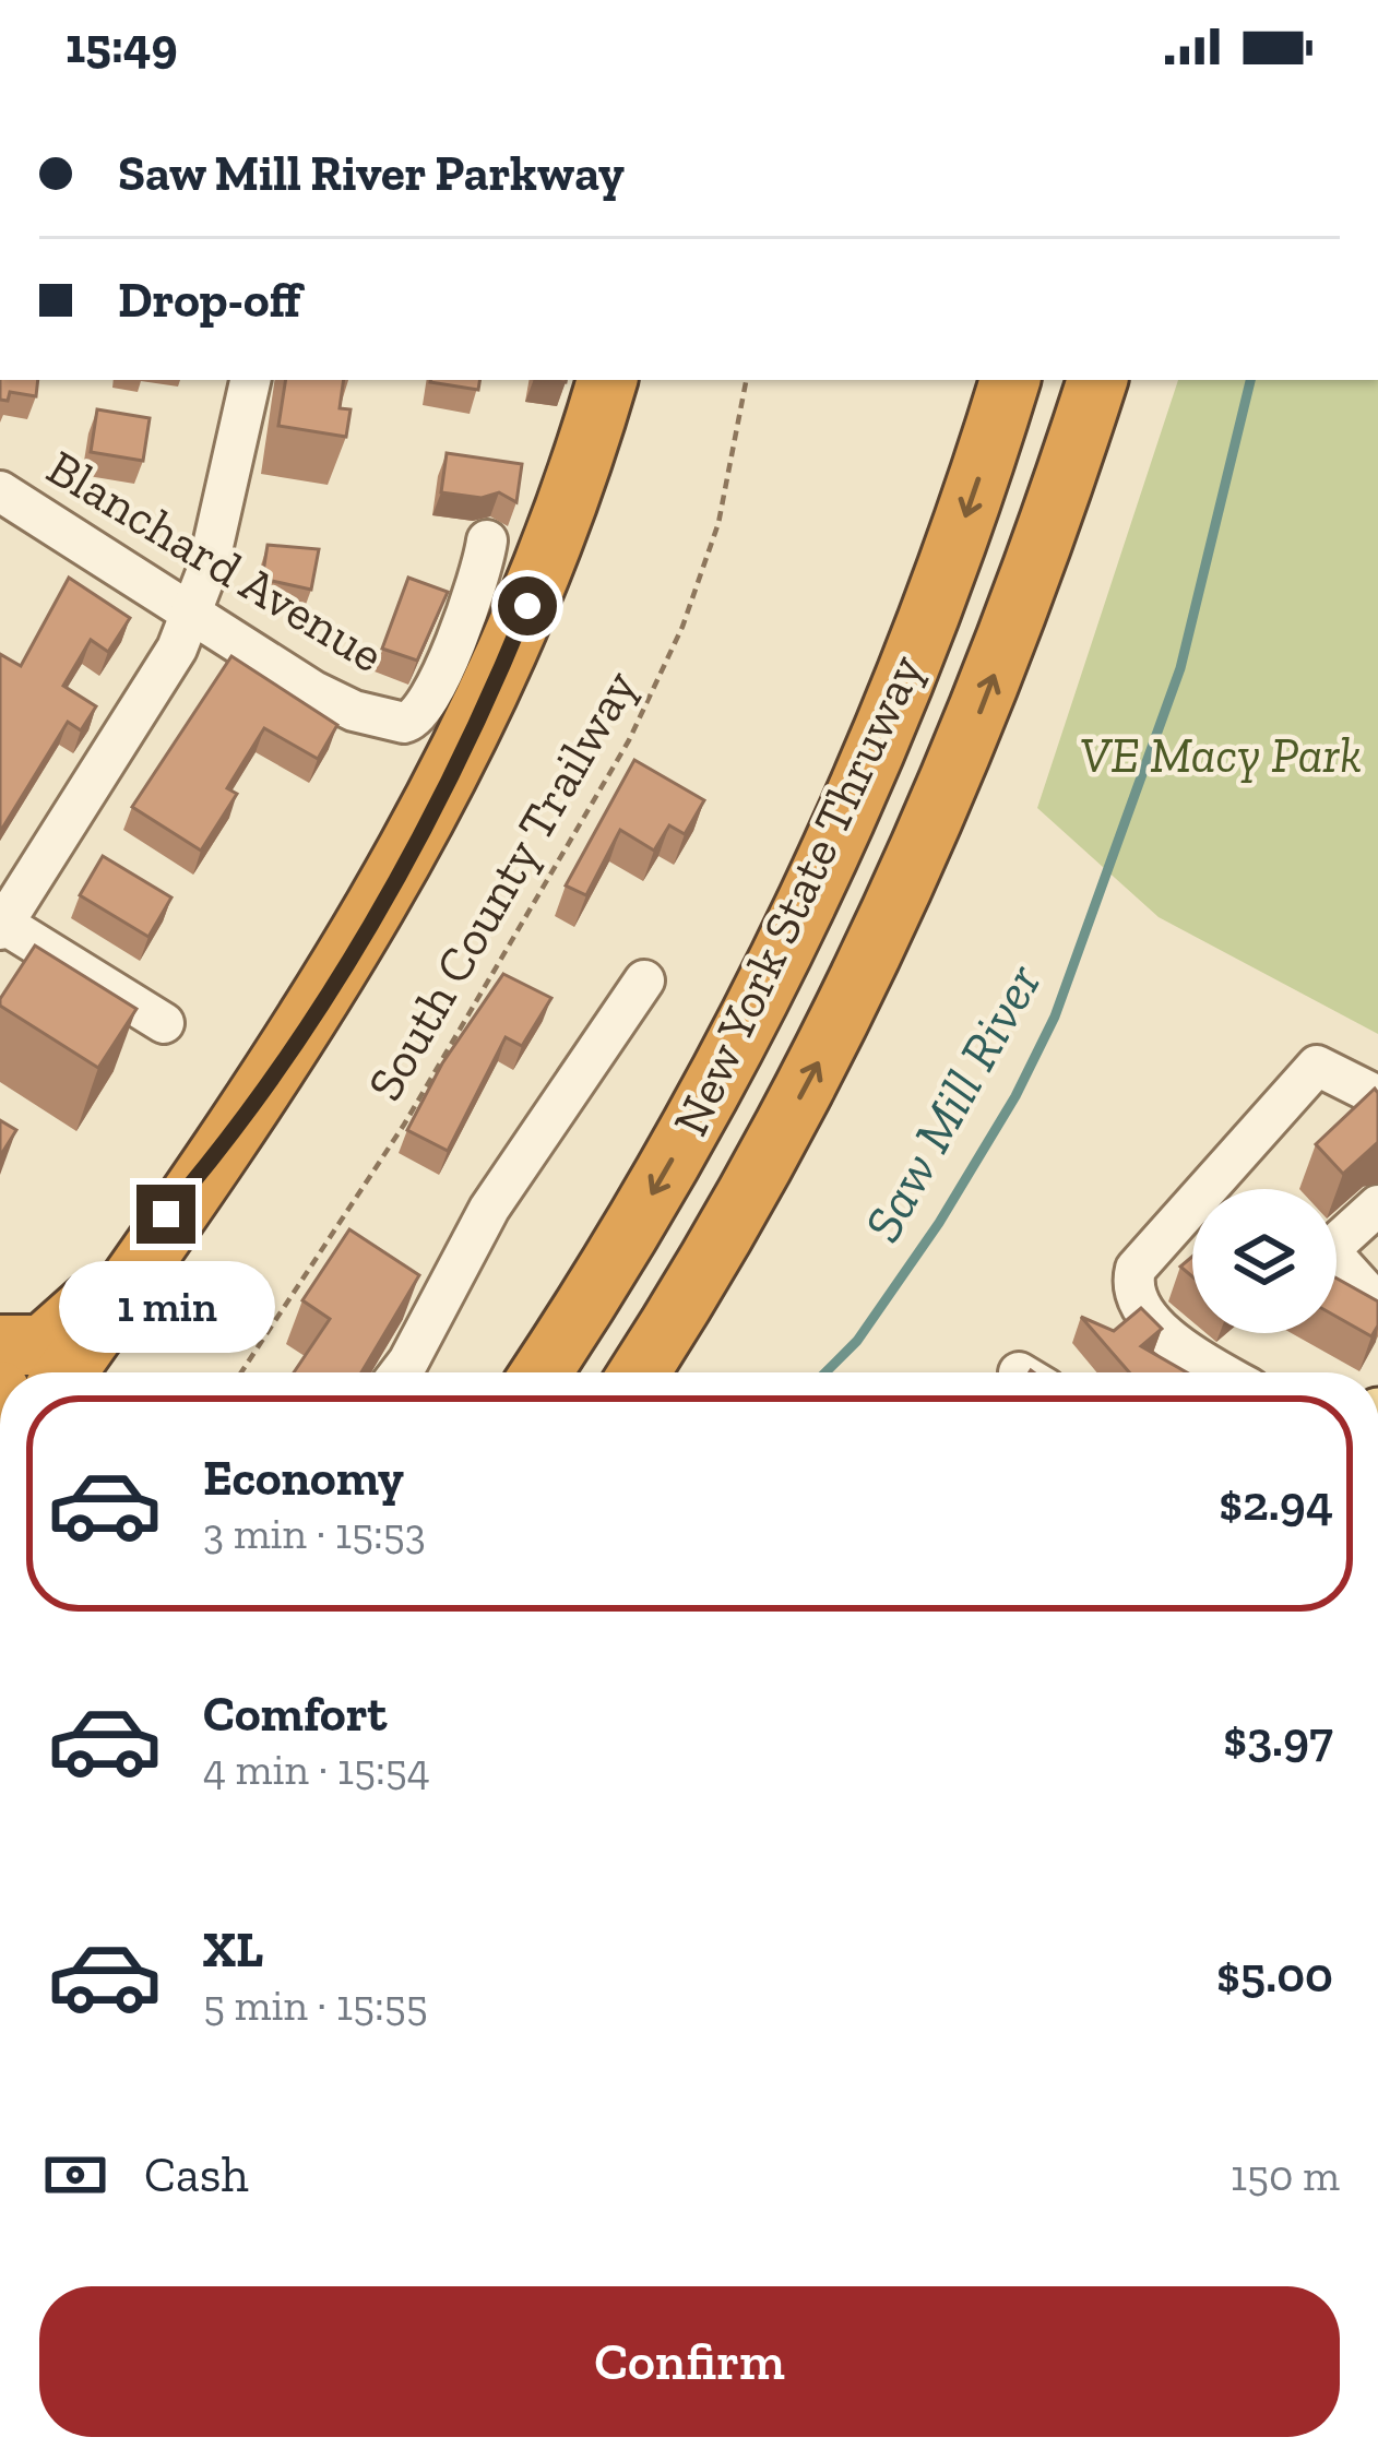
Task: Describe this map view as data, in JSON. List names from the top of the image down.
{
  "streets": {
    "highway": ["New York State Thruway"],
    "street": ["Blanchard Avenue"],
    "path": ["South County Trailway"]
  },
  "water": ["Saw Mill River"],
  "parks": ["VE Macy Park"],
  "page": {
    "status": "15:49",
    "banner": ["Saw Mill River Parkway", "Drop-off"],
    "bubble": "1 min",
    "list": [
      {
        "name": "Economy",
        "note": "3 min · 15:53",
        "value": "$2.94"
      },
      {
        "name": "Comfort",
        "note": "4 min · 15:54",
        "value": "$3.97"
      },
      {
        "name": "XL",
        "note": "5 min · 15:55",
        "value": "$5.00"
      }
    ],
    "pay": ["Cash", "150 m"],
    "buttons": "Confirm"
  }
}
